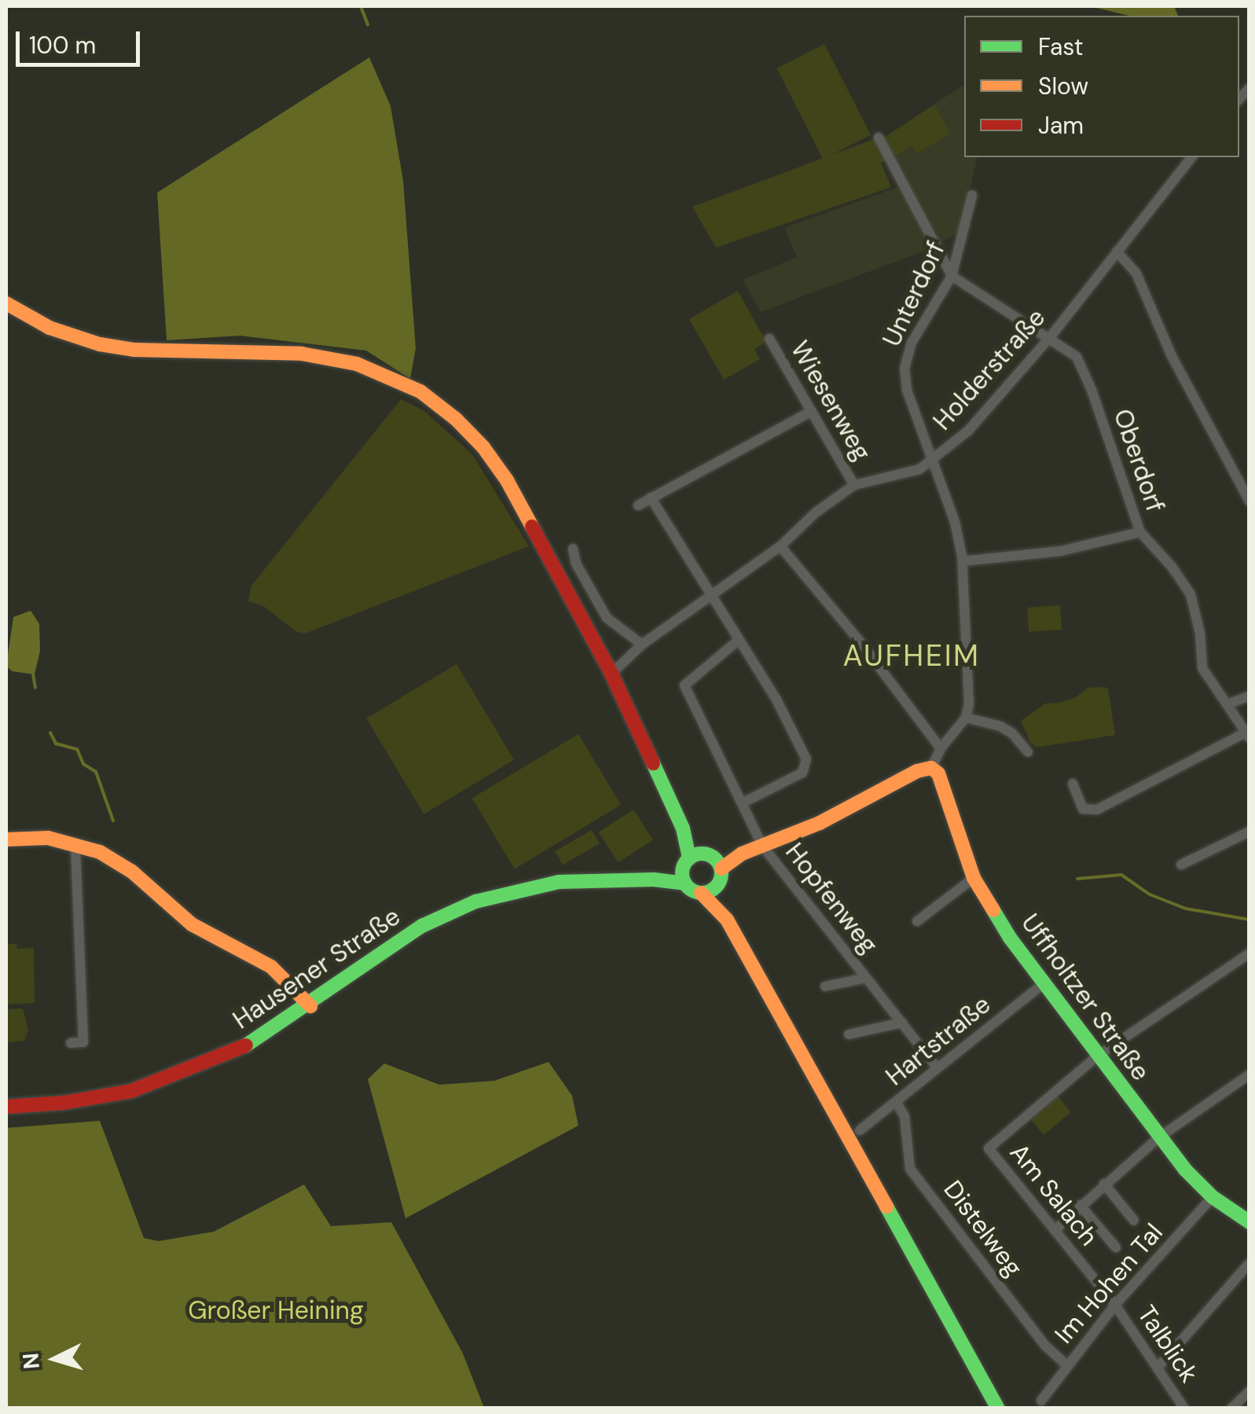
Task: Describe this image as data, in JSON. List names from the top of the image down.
{
  "streets": {
    "street": [
      "Unterdorf",
      "Holderstraße",
      "Wiesenweg",
      "Oberdorf",
      "Hopfenweg",
      "Hausener Straße",
      "Uffholtzer Straße",
      "Hartstraße",
      "Am Salach",
      "Distelweg",
      "Im Hohen Tal",
      "Talblick"
    ]
  },
  "crossings": [
    ["Unterdorf", "Holderstraße"],
    ["Unterdorf", "Oberdorf"],
    ["Holderstraße", "Wiesenweg"],
    ["Holderstraße", "Oberdorf"],
    ["Hopfenweg", "Hausener Straße"],
    ["Hopfenweg", "Hartstraße"],
    ["Hausener Straße", "Uffholtzer Straße"],
    ["Uffholtzer Straße", "Hartstraße"],
    ["Uffholtzer Straße", "Am Salach"],
    ["Uffholtzer Straße", "Im Hohen Tal"],
    ["Hartstraße", "Distelweg"],
    ["Am Salach", "Im Hohen Tal"],
    ["Am Salach", "Talblick"],
    ["Distelweg", "Im Hohen Tal"],
    ["Im Hohen Tal", "Talblick"]
  ],
  "districts": ["AUFHEIM"],
  "parks": ["Großer Heining"],
  "legend": ["Fast", "Slow", "Jam"],
  "scale_bar": "100 m",
  "north": "left"
}
